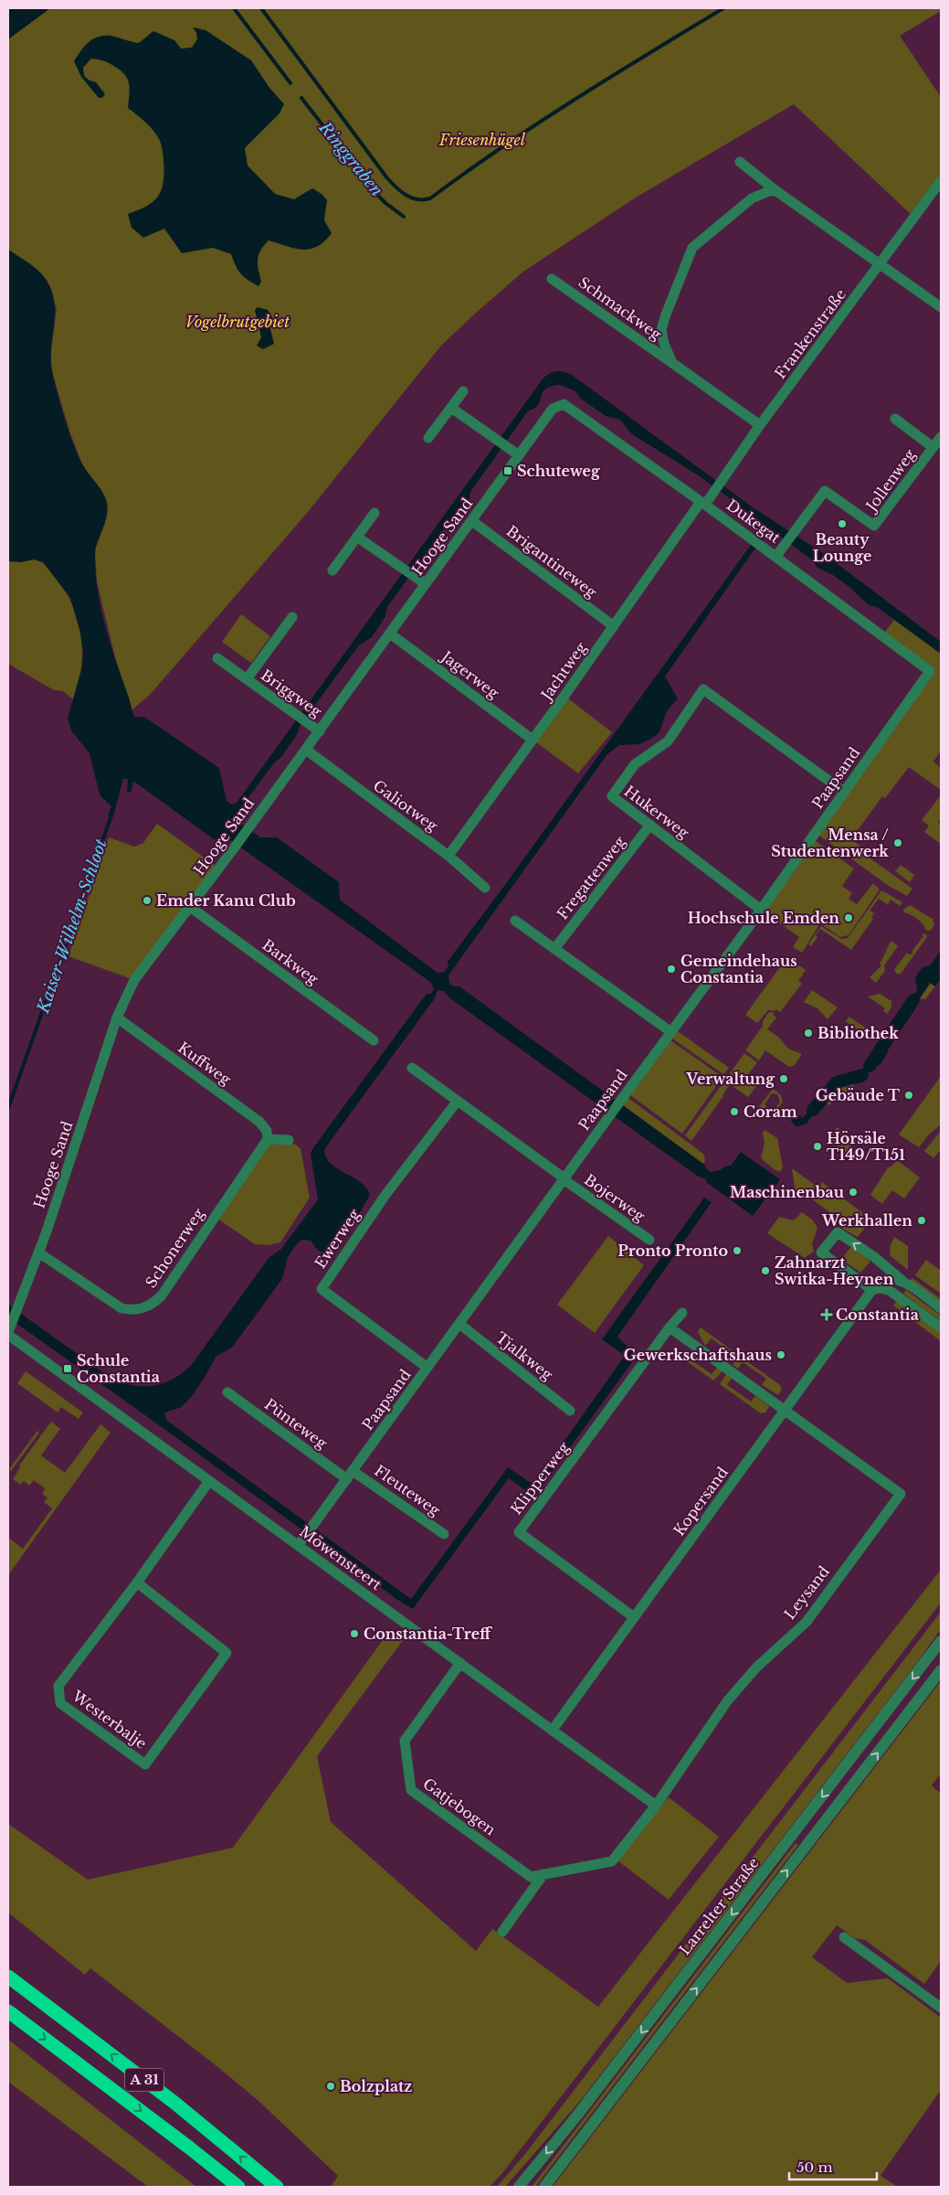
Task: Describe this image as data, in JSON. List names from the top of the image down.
{
  "streets": {
    "highway": ["A 31"],
    "street": [
      "Schmackweg",
      "Frankenstraße",
      "Jollenweg",
      "Dukegat",
      "Hooge Sand",
      "Brigantineweg",
      "Jachtweg",
      "Jagerweg",
      "Briggweg",
      "Paapsand",
      "Galiotweg",
      "Hukerweg",
      "Fregattenweg",
      "Barkweg",
      "Kuffweg",
      "Bojerweg",
      "Ewerweg",
      "Schonerweg",
      "Tjalkweg",
      "Pünteweg",
      "Klipperweg",
      "Fleuteweg",
      "Kopersand",
      "Möwensteert",
      "Leysand",
      "Westerbalje",
      "Gatjebogen",
      "Larrelter Straße"
    ]
  },
  "crossings": [
    ["Schmackweg", "Frankenstraße"],
    ["Frankenstraße", "Dukegat"],
    ["Frankenstraße", "Jachtweg"],
    ["Jollenweg", "Dukegat"],
    ["Dukegat", "Hooge Sand"],
    ["Dukegat", "Jachtweg"],
    ["Dukegat", "Paapsand"],
    ["Hooge Sand", "Brigantineweg"],
    ["Hooge Sand", "Jagerweg"],
    ["Hooge Sand", "Briggweg"],
    ["Hooge Sand", "Galiotweg"],
    ["Hooge Sand", "Barkweg"],
    ["Hooge Sand", "Kuffweg"],
    ["Hooge Sand", "Schonerweg"],
    ["Hooge Sand", "Möwensteert"],
    ["Brigantineweg", "Jachtweg"],
    ["Jachtweg", "Jagerweg"],
    ["Jachtweg", "Galiotweg"],
    ["Paapsand", "Hukerweg"],
    ["Paapsand", "Bojerweg"],
    ["Paapsand", "Ewerweg"],
    ["Paapsand", "Tjalkweg"],
    ["Paapsand", "Pünteweg"],
    ["Paapsand", "Fleuteweg"],
    ["Paapsand", "Möwensteert"],
    ["Hukerweg", "Fregattenweg"],
    ["Kuffweg", "Schonerweg"],
    ["Pünteweg", "Fleuteweg"],
    ["Klipperweg", "Kopersand"],
    ["Kopersand", "Möwensteert"],
    ["Kopersand", "Leysand"],
    ["Möwensteert", "Leysand"],
    ["Möwensteert", "Westerbalje"],
    ["Möwensteert", "Gatjebogen"],
    ["Leysand", "Gatjebogen"]
  ],
  "water": ["Ringgraben", "Kaiser-Wilhelm-Schloot"],
  "parks": ["Friesenhügel", "Vogelbrutgebiet"],
  "places": {
    "transit": ["Schuteweg", "Schule Constantia"],
    "other": [
      "Beauty Lounge",
      "Mensa / Studentenwerk",
      "Emder Kanu Club",
      "Hochschule Emden",
      "Gemeindehaus Constantia",
      "Bibliothek",
      "Verwaltung",
      "Gebäude T",
      "Coram",
      "Hörsäle T149/T151",
      "Maschinenbau",
      "Werkhallen",
      "Pronto Pronto",
      "Zahnarzt Switka-Heynen",
      "Gewerkschaftshaus",
      "Constantia-Treff",
      "Bolzplatz"
    ],
    "health": ["Constantia"]
  },
  "scale_bar": "50 m"
}
